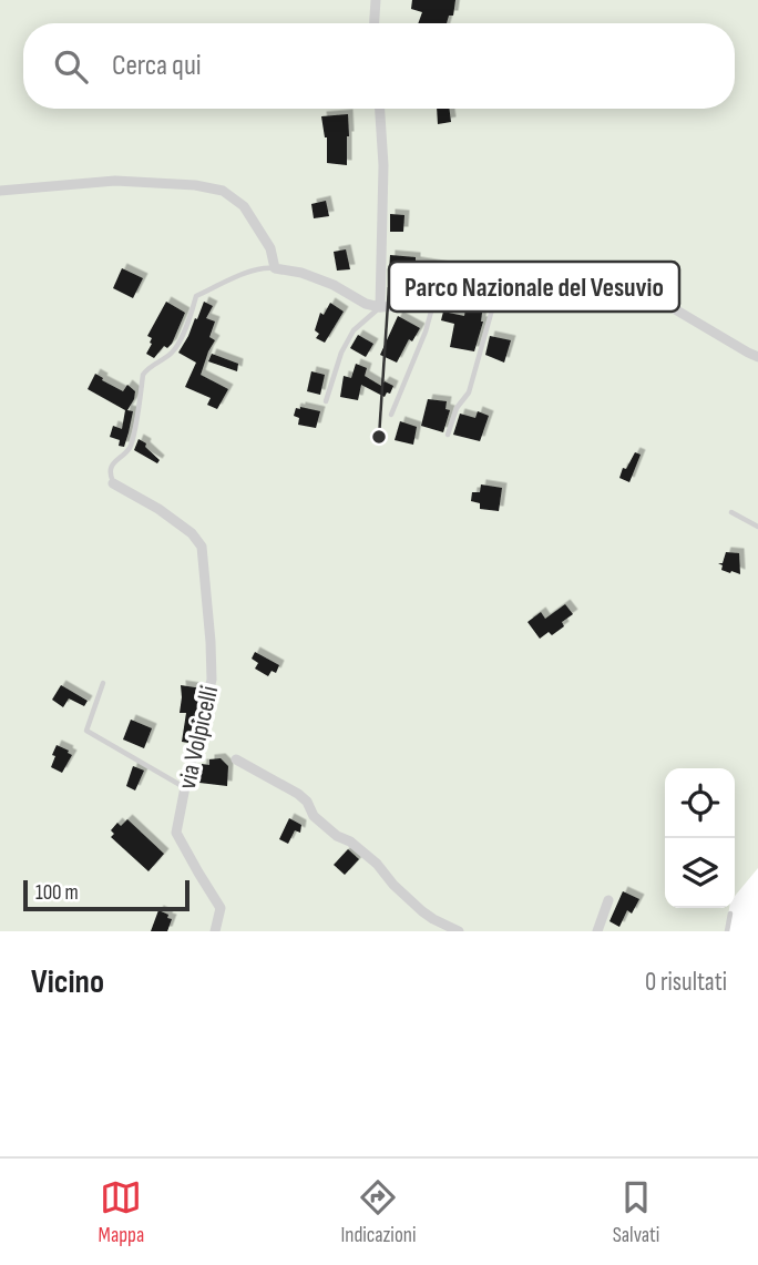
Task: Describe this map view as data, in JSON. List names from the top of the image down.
{
  "streets": {
    "street": ["via Volpicelli"]
  },
  "places": ["Parco Nazionale del Vesuvio"],
  "scale_bar": "100 m",
  "page": {
    "search": "Cerca qui",
    "scale": "100 m",
    "heading": ["Vicino", "0 risultati"],
    "nav": ["Mappa", "Indicazioni", "Salvati"]
  }
}
